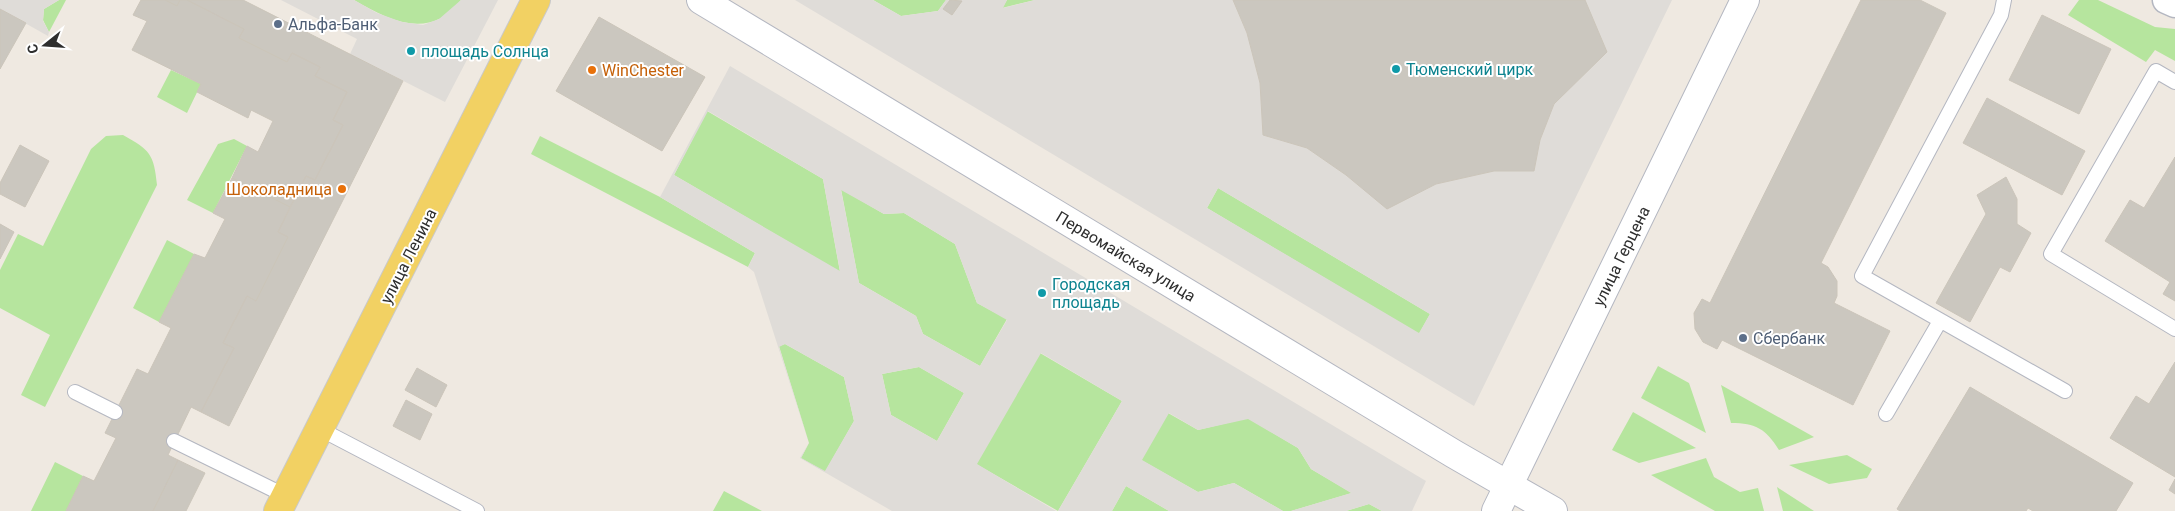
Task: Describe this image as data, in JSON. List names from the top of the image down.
{
  "streets": {
    "main road": ["улица Ленина"],
    "street": ["Первомайская улица", "улица Герцена"]
  },
  "crossings": [
    ["Первомайская улица", "улица Герцена"]
  ],
  "places": [
    "Альфа-Банк",
    "площадь Солнца",
    "Тюменский цирк",
    "WinChester",
    "Шоколадница",
    "Городская площадь",
    "Сбербанк"
  ],
  "north": "left"
}
